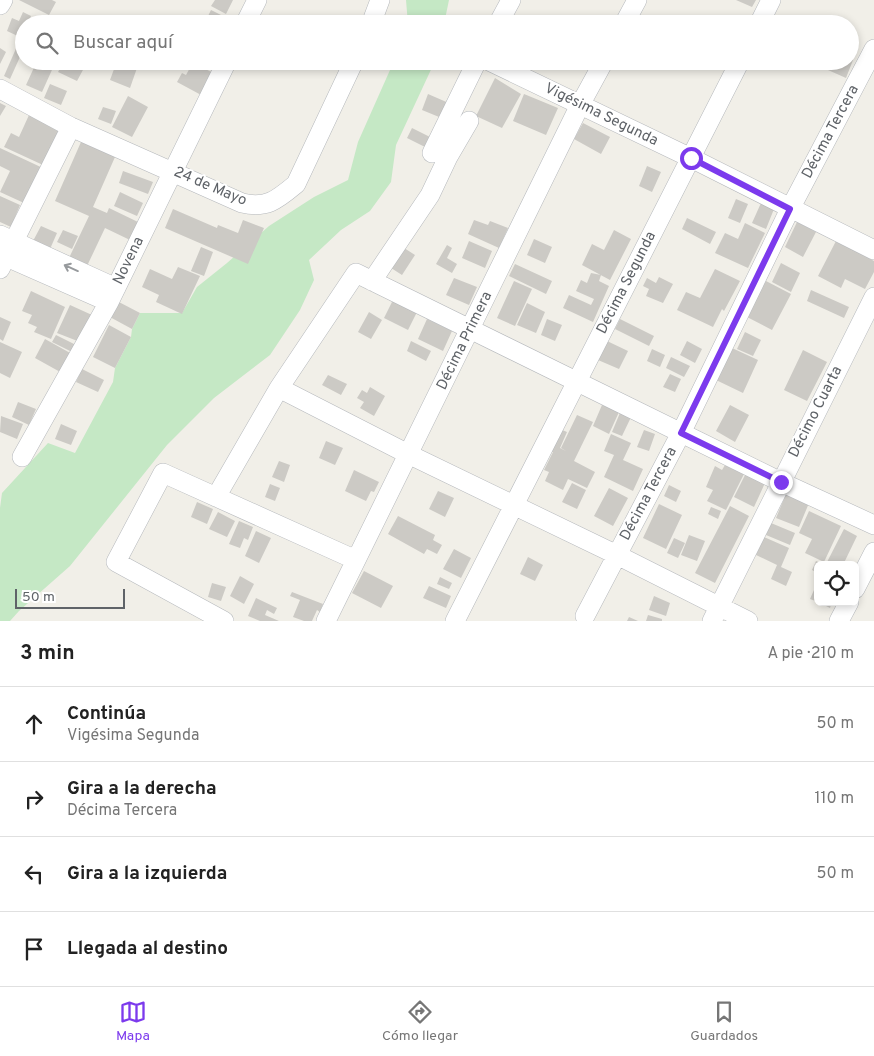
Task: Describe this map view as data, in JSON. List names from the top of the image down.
{
  "streets": {
    "street": [
      "Vigésima Segunda",
      "Décima Tercera",
      "24 de Mayo",
      "Novena",
      "Décima Segunda",
      "Décima Primera",
      "Décimo Cuarta"
    ]
  },
  "crossings": [
    ["Vigésima Segunda", "Décima Tercera"],
    ["Vigésima Segunda", "Décima Segunda"],
    ["Vigésima Segunda", "Décima Primera"],
    ["24 de Mayo", "Novena"]
  ],
  "scale_bar": "50 m",
  "page": {
    "search": "Buscar aquí",
    "scale": "50 m",
    "heading": ["3 min", "A pie · 210 m"],
    "list": [
      ["Continúa", "Vigésima Segunda", "50 m"],
      ["Gira a la derecha", "Décima Tercera", "110 m"],
      ["Gira a la izquierda", "50 m"],
      "Llegada al destino"
    ],
    "nav": ["Mapa", "Cómo llegar", "Guardados"]
  }
}
